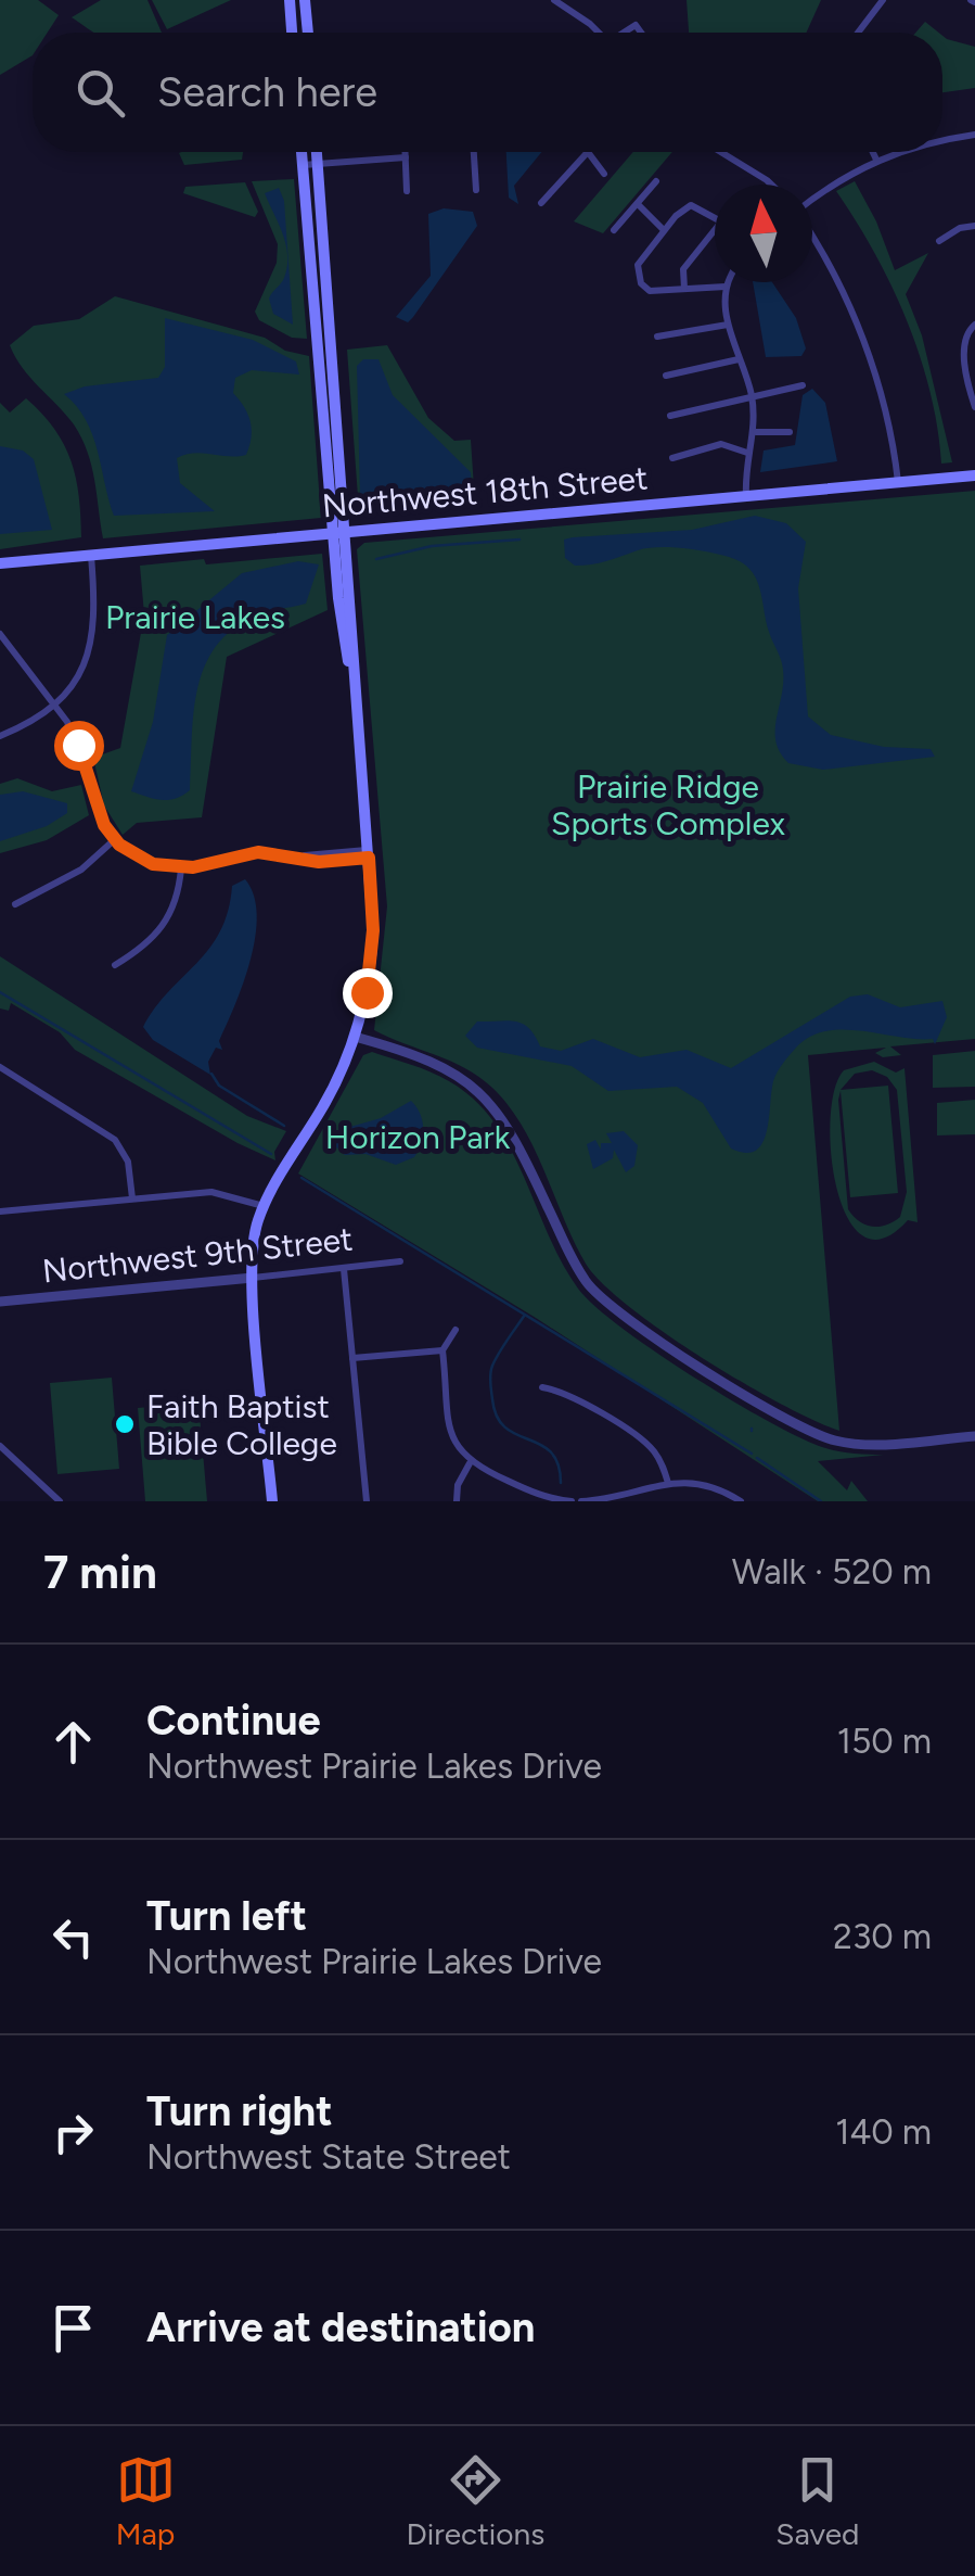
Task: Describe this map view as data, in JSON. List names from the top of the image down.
{
  "streets": {
    "main road": ["Northwest 18th Street"],
    "street": ["Northwest 9th Street"]
  },
  "parks": ["Prairie Lakes", "Prairie Ridge Sports Complex", "Horizon Park"],
  "places": ["Faith Baptist Bible College"],
  "north": "top",
  "page": {
    "search": "Search here",
    "heading": ["7 min", "Walk · 520 m"],
    "list": [
      ["Continue", "Northwest Prairie Lakes Drive", "150 m"],
      ["Turn left", "Northwest Prairie Lakes Drive", "230 m"],
      ["Turn right", "Northwest State Street", "140 m"],
      "Arrive at destination"
    ],
    "nav": ["Map", "Directions", "Saved"]
  }
}
